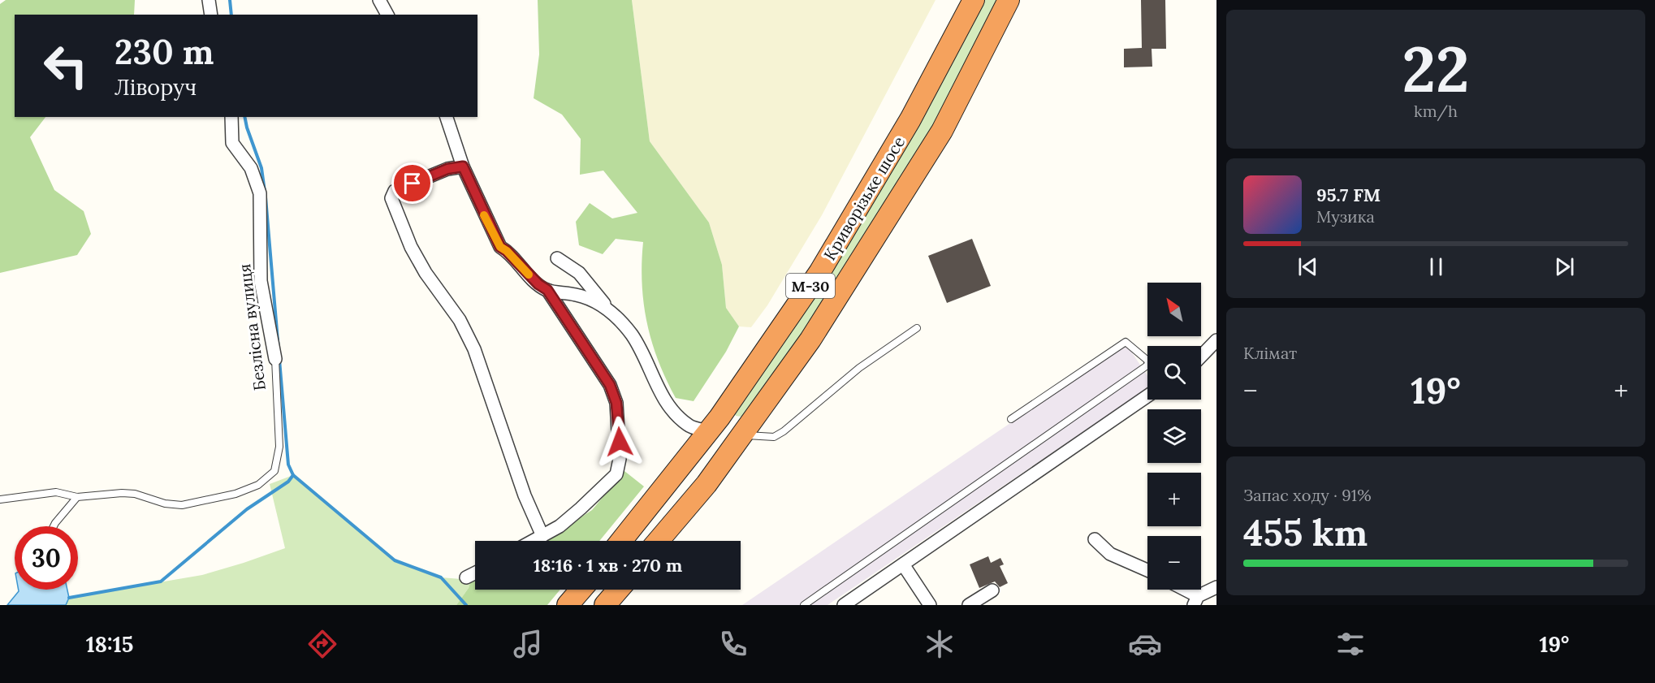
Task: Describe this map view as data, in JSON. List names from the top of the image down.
{
  "streets": {
    "highway": ["Криворізьке шосе", "М-30"],
    "street": ["Безлісна вулиця"]
  },
  "north": "top left",
  "page": {
    "tile": [
      ["22", "km/h"],
      "Клімат",
      ["Запас ходу · 91%", "455 km"]
    ],
    "turn": ["230 m", "Ліворуч"],
    "song": ["95.7 FM", "Музика"],
    "map_buttons": ["+", "−"],
    "heat": ["−", "19°", "+"],
    "limit": "30",
    "trip": "18:16 · 1 хв · 270 m",
    "tabs": ["18:15", "19°"]
  }
}
